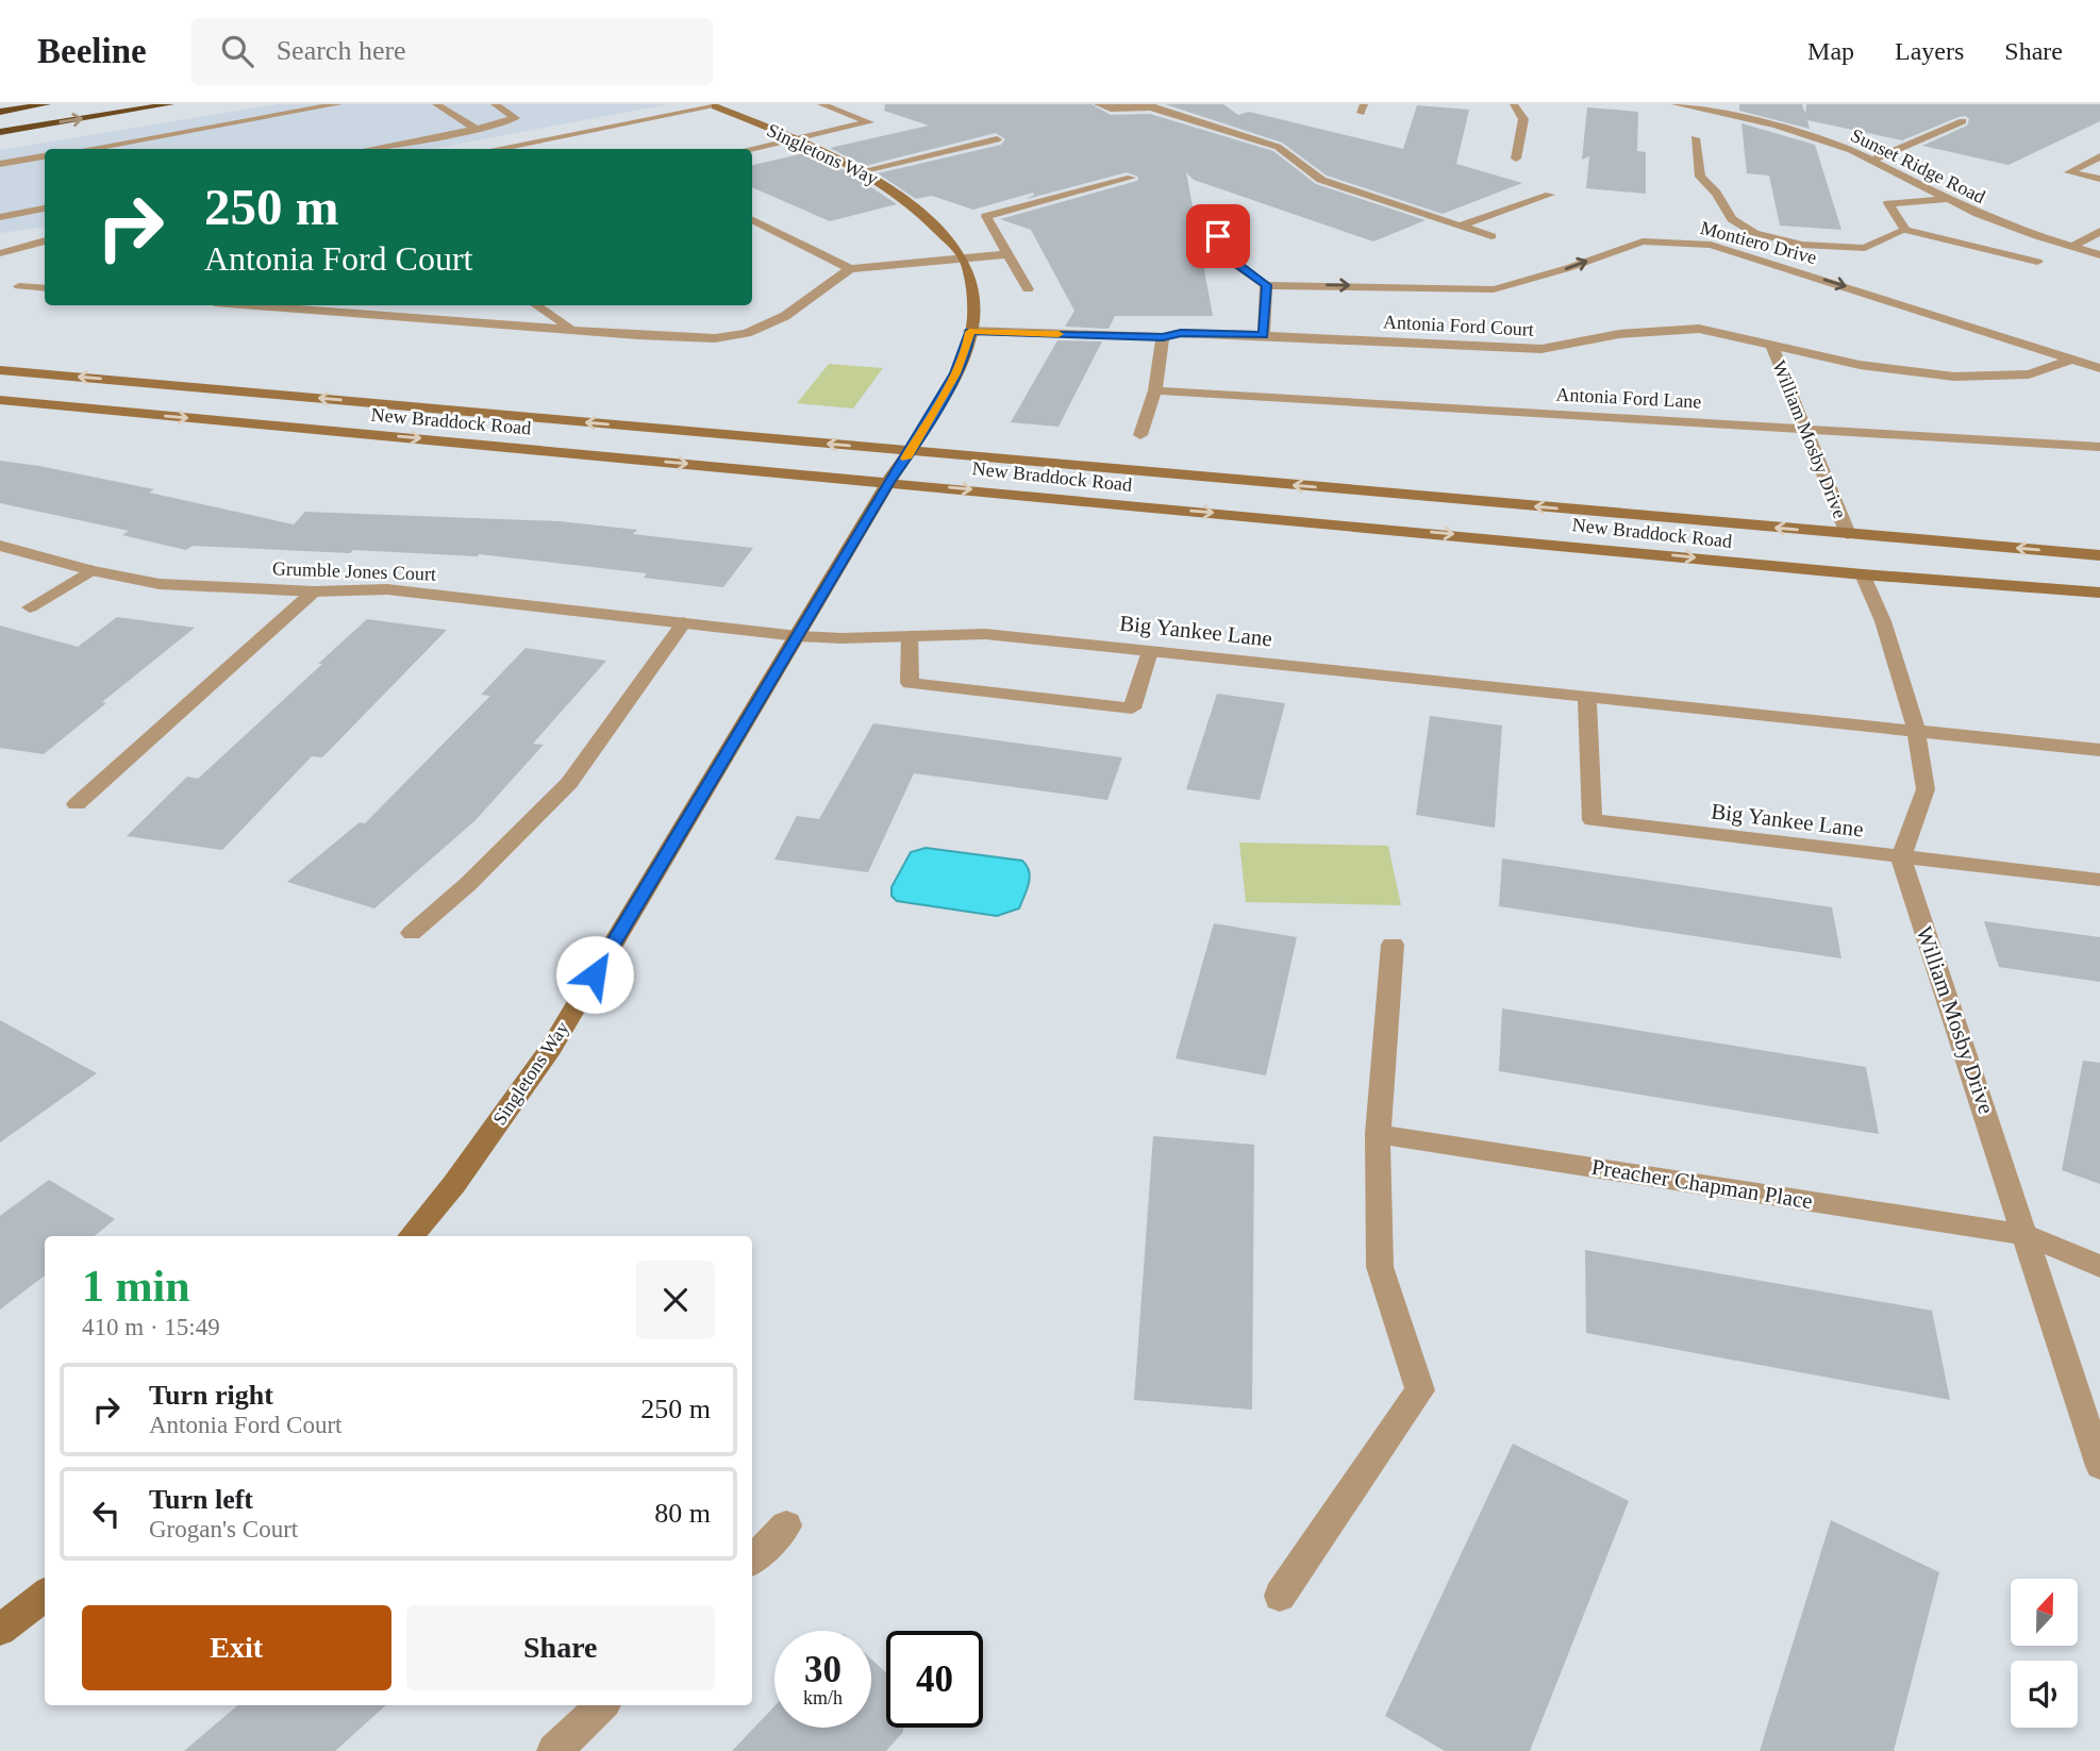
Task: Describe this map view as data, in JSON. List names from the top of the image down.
{
  "streets": {
    "main road": ["Singletons Way", "New Braddock Road"],
    "street": [
      "Sunset Ridge Road",
      "Montiero Drive",
      "Antonia Ford Court",
      "Antonia Ford Lane",
      "William Mosby Drive",
      "Grumble Jones Court",
      "Big Yankee Lane",
      "Preacher Chapman Place"
    ]
  },
  "crossings": [
    ["Singletons Way", "Antonia Ford Court"],
    ["Singletons Way", "New Braddock Road"],
    ["Singletons Way", "Grumble Jones Court"],
    ["Singletons Way", "Big Yankee Lane"],
    ["Montiero Drive", "Antonia Ford Court"],
    ["Antonia Ford Court", "William Mosby Drive"],
    ["Antonia Ford Lane", "William Mosby Drive"],
    ["New Braddock Road", "William Mosby Drive"],
    ["William Mosby Drive", "Big Yankee Lane"],
    ["William Mosby Drive", "Preacher Chapman Place"],
    ["Grumble Jones Court", "Big Yankee Lane"]
  ],
  "north": "top",
  "page": {
    "header": "Beeline",
    "search": "Search here",
    "nav": ["Map", "Layers", "Share"],
    "turn": ["250 m", "Antonia Ford Court"],
    "heading": ["1 min", "410 m · 15:49"],
    "list": [
      {
        "name": "Turn right",
        "note": "Antonia Ford Court",
        "value": "250 m"
      },
      {
        "name": "Turn left",
        "note": "Grogan's Court",
        "value": "80 m"
      }
    ],
    "buttons": ["Exit", "Share"],
    "speed": "30 km/h",
    "limit": "40"
  }
}
